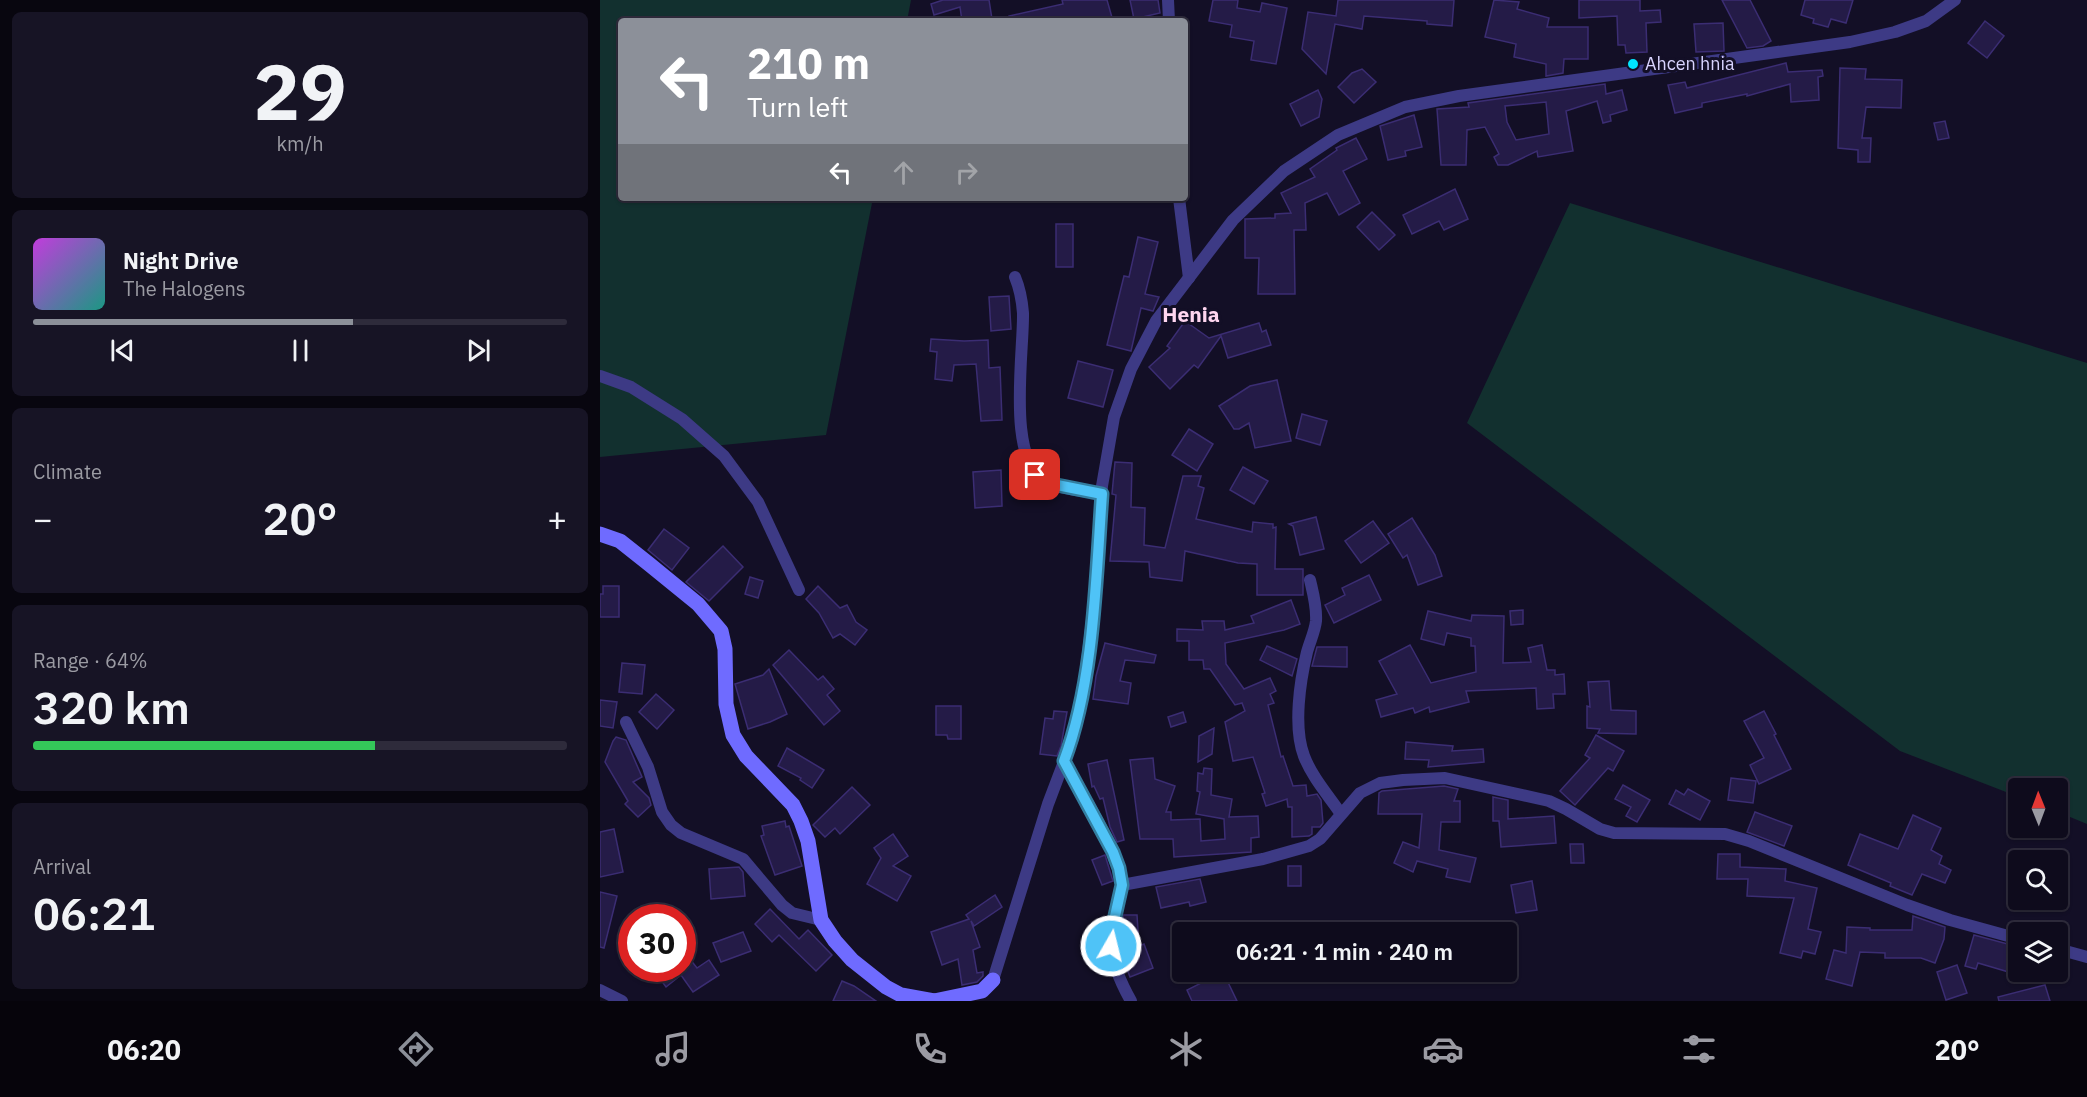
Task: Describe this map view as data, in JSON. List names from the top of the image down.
{
  "districts": ["Henia"],
  "places": ["Ahcen hnia"],
  "north": "top",
  "page": {
    "tile": [
      ["29", "km/h"],
      "Climate",
      ["Range · 64%", "320 km"],
      ["Arrival", "06:21"]
    ],
    "turn": ["210 m", "Turn left"],
    "song": ["Night Drive", "The Halogens"],
    "heat": ["−", "20°", "+"],
    "limit": "30",
    "trip": "06:21 · 1 min · 240 m",
    "tabs": ["06:20", "20°"]
  }
}
